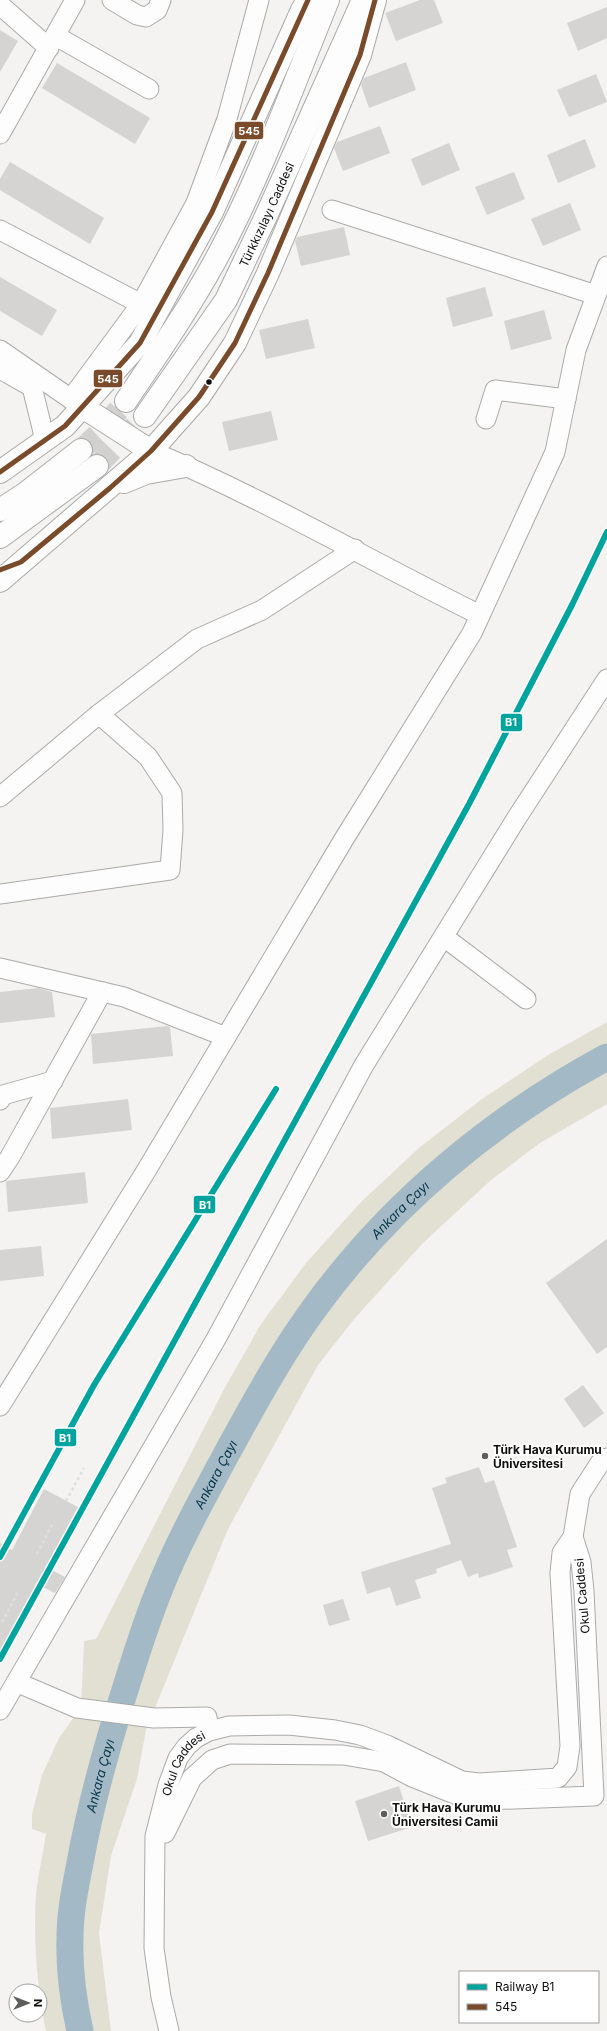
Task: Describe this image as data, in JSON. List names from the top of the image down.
{
  "streets": {
    "main road": ["Türkkızılayı Caddesi"],
    "street": ["Okul Caddesi"]
  },
  "water": ["Ankara Çayı"],
  "places": ["Türk Hava Kurumu Üniversitesi", "Türk Hava Kurumu Üniversitesi Camii"],
  "lines": ["transit line 545", "rail line B1"],
  "legend": ["Railway B1", "545"],
  "north": "right"
}
